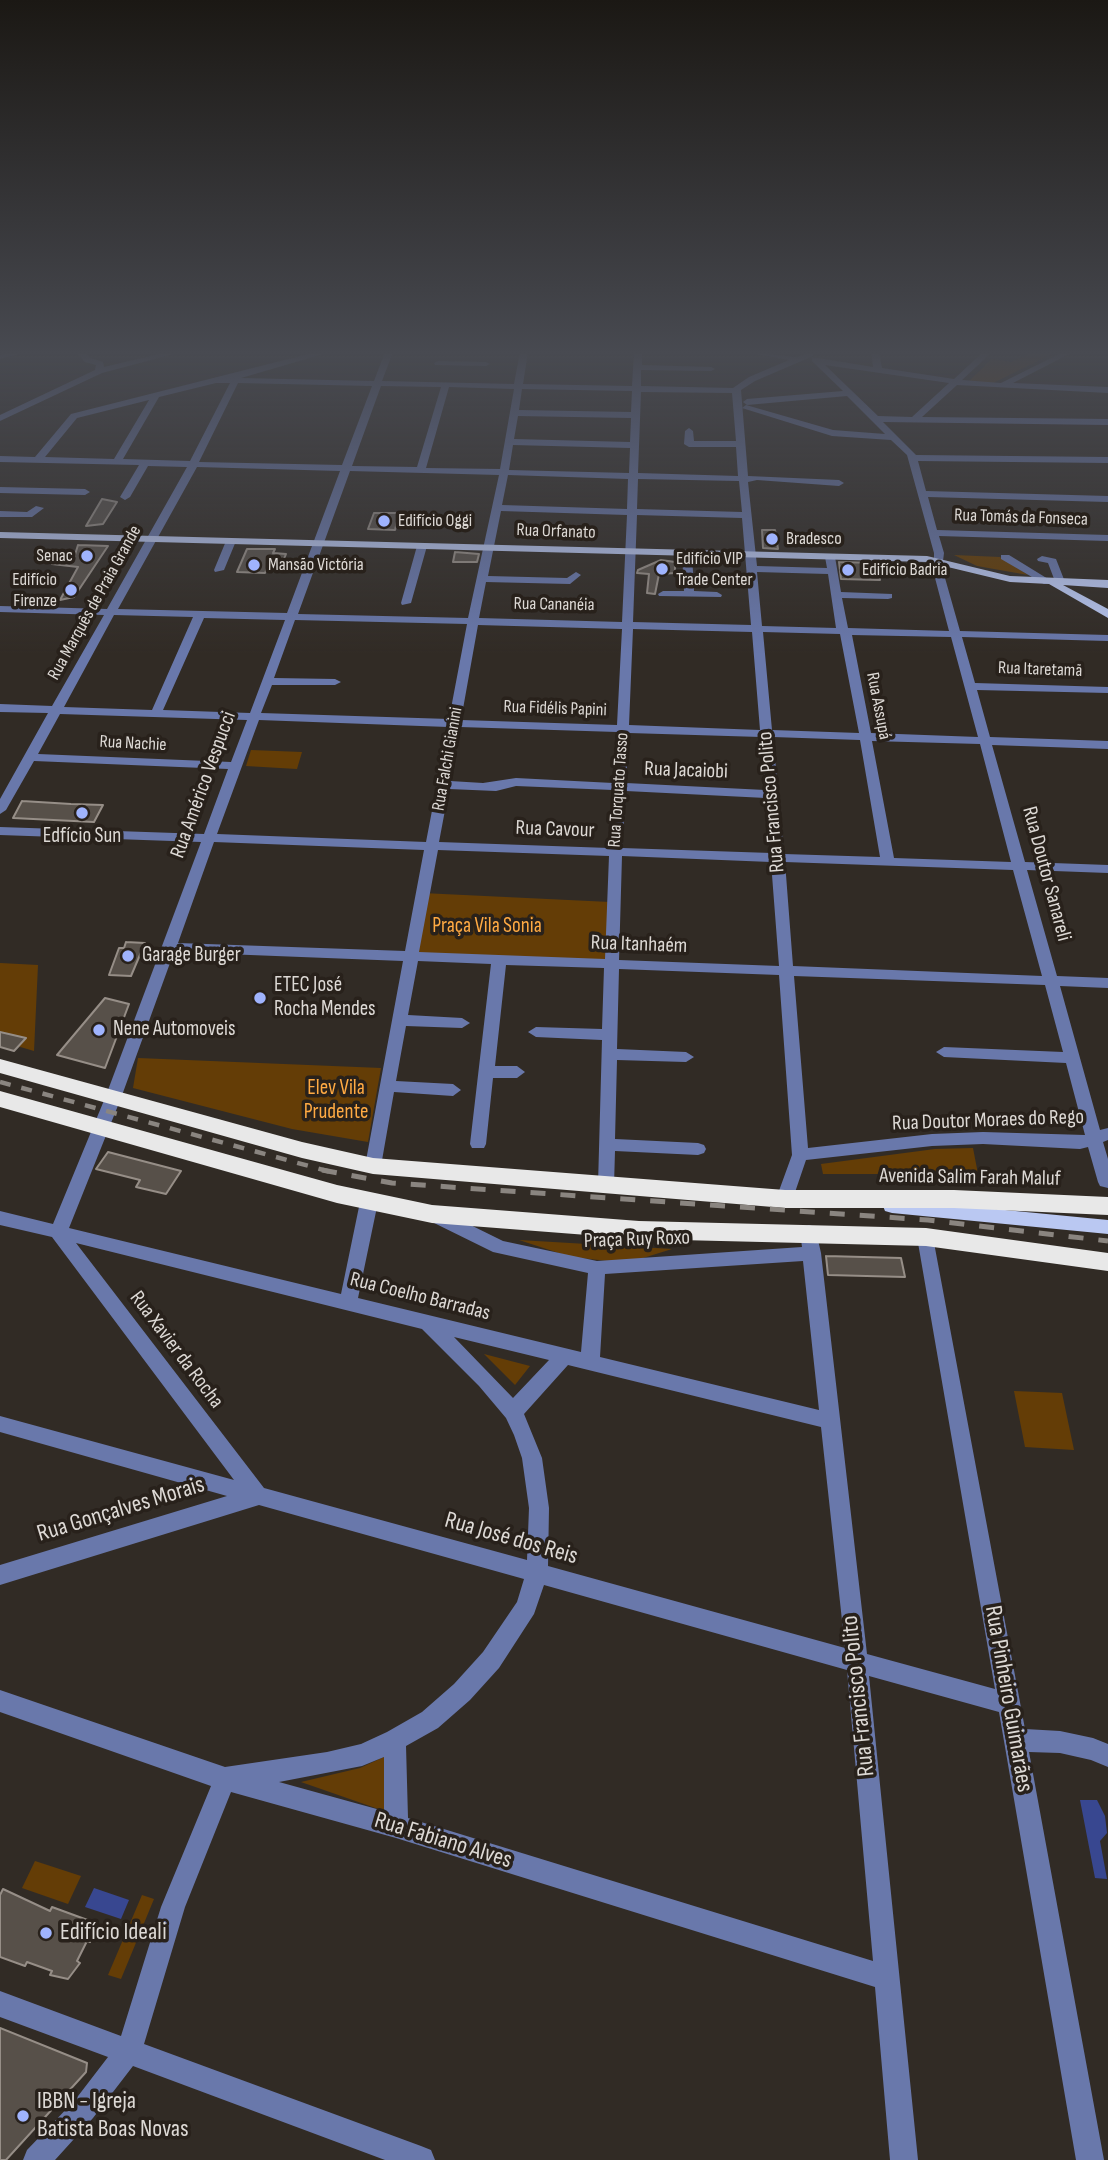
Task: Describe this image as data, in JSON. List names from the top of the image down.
{
  "streets": {
    "highway": ["Avenida Salim Farah Maluf"],
    "main road": ["Rua Orfanato"],
    "street": [
      "Rua Tomás da Fonseca",
      "Rua Marquês de Praia Grande",
      "Rua Cananéia",
      "Rua Itaretamã",
      "Rua Assupá",
      "Rua Fidélis Papini",
      "Rua Nachie",
      "Rua Falchi Gianini",
      "Rua Jacaiobi",
      "Rua Américo Vespucci",
      "Rua Torquato Tasso",
      "Rua Francisco Polito",
      "Rua Cavour",
      "Rua Doutor Sanareli",
      "Rua Itanhaém",
      "Rua Doutor Moraes do Rego",
      "Praça Ruy Roxo",
      "Rua Coelho Barradas",
      "Rua Xavier da Rocha",
      "Rua Gonçalves Morais",
      "Rua José dos Reis",
      "Rua Pinheiro Guimarães",
      "Rua Fabiano Alves"
    ]
  },
  "crossings": [
    ["Rua Orfanato", "Rua Marquês de Praia Grande"],
    ["Rua Orfanato", "Rua Assupá"],
    ["Rua Orfanato", "Rua Falchi Gianini"],
    ["Rua Orfanato", "Rua Américo Vespucci"],
    ["Rua Orfanato", "Rua Torquato Tasso"],
    ["Rua Orfanato", "Rua Francisco Polito"],
    ["Rua Marquês de Praia Grande", "Rua Cananéia"],
    ["Rua Marquês de Praia Grande", "Rua Fidélis Papini"],
    ["Rua Marquês de Praia Grande", "Rua Nachie"],
    ["Rua Cananéia", "Rua Assupá"],
    ["Rua Cananéia", "Rua Falchi Gianini"],
    ["Rua Cananéia", "Rua Américo Vespucci"],
    ["Rua Cananéia", "Rua Torquato Tasso"],
    ["Rua Cananéia", "Rua Francisco Polito"],
    ["Rua Cananéia", "Rua Doutor Sanareli"],
    ["Rua Itaretamã", "Rua Doutor Sanareli"],
    ["Rua Assupá", "Rua Fidélis Papini"],
    ["Rua Assupá", "Rua Cavour"],
    ["Rua Fidélis Papini", "Rua Falchi Gianini"],
    ["Rua Fidélis Papini", "Rua Américo Vespucci"],
    ["Rua Fidélis Papini", "Rua Torquato Tasso"],
    ["Rua Fidélis Papini", "Rua Francisco Polito"],
    ["Rua Fidélis Papini", "Rua Doutor Sanareli"],
    ["Rua Nachie", "Rua Américo Vespucci"],
    ["Rua Falchi Gianini", "Rua Jacaiobi"],
    ["Rua Falchi Gianini", "Rua Cavour"],
    ["Rua Falchi Gianini", "Rua Itanhaém"],
    ["Rua Falchi Gianini", "Avenida Salim Farah Maluf"],
    ["Rua Jacaiobi", "Rua Torquato Tasso"],
    ["Rua Jacaiobi", "Rua Francisco Polito"],
    ["Rua Américo Vespucci", "Rua Cavour"],
    ["Rua Américo Vespucci", "Rua Itanhaém"],
    ["Rua Américo Vespucci", "Avenida Salim Farah Maluf"],
    ["Rua Américo Vespucci", "Rua Coelho Barradas"],
    ["Rua Américo Vespucci", "Rua Xavier da Rocha"],
    ["Rua Torquato Tasso", "Rua Cavour"],
    ["Rua Torquato Tasso", "Rua Itanhaém"],
    ["Rua Torquato Tasso", "Avenida Salim Farah Maluf"],
    ["Rua Francisco Polito", "Rua Cavour"],
    ["Rua Francisco Polito", "Rua Itanhaém"],
    ["Rua Francisco Polito", "Rua Doutor Moraes do Rego"],
    ["Rua Francisco Polito", "Avenida Salim Farah Maluf"],
    ["Rua Francisco Polito", "Praça Ruy Roxo"],
    ["Rua Francisco Polito", "Rua Coelho Barradas"],
    ["Rua Francisco Polito", "Rua José dos Reis"],
    ["Rua Francisco Polito", "Rua Fabiano Alves"],
    ["Rua Cavour", "Rua Doutor Sanareli"],
    ["Rua Doutor Sanareli", "Rua Itanhaém"],
    ["Rua Doutor Sanareli", "Rua Doutor Moraes do Rego"],
    ["Rua Coelho Barradas", "Rua Xavier da Rocha"],
    ["Rua Xavier da Rocha", "Rua Gonçalves Morais"],
    ["Rua Xavier da Rocha", "Rua José dos Reis"],
    ["Rua Gonçalves Morais", "Rua José dos Reis"],
    ["Rua José dos Reis", "Rua Pinheiro Guimarães"]
  ],
  "parks": ["Praça Vila Sonia", "Elev Vila Prudente"],
  "places": [
    "Edifício Oggi",
    "Bradesco",
    "Senac",
    "Mansão Victória",
    "Edifício VIP Trade Center",
    "Edifício Badria",
    "Edifício Firenze",
    "Edfício Sun",
    "Garage Burger",
    "ETEC José Rocha Mendes",
    "Nene Automoveis",
    "Edifício Ideali",
    "IBBN - Igreja Batista Boas Novas"
  ]
}
